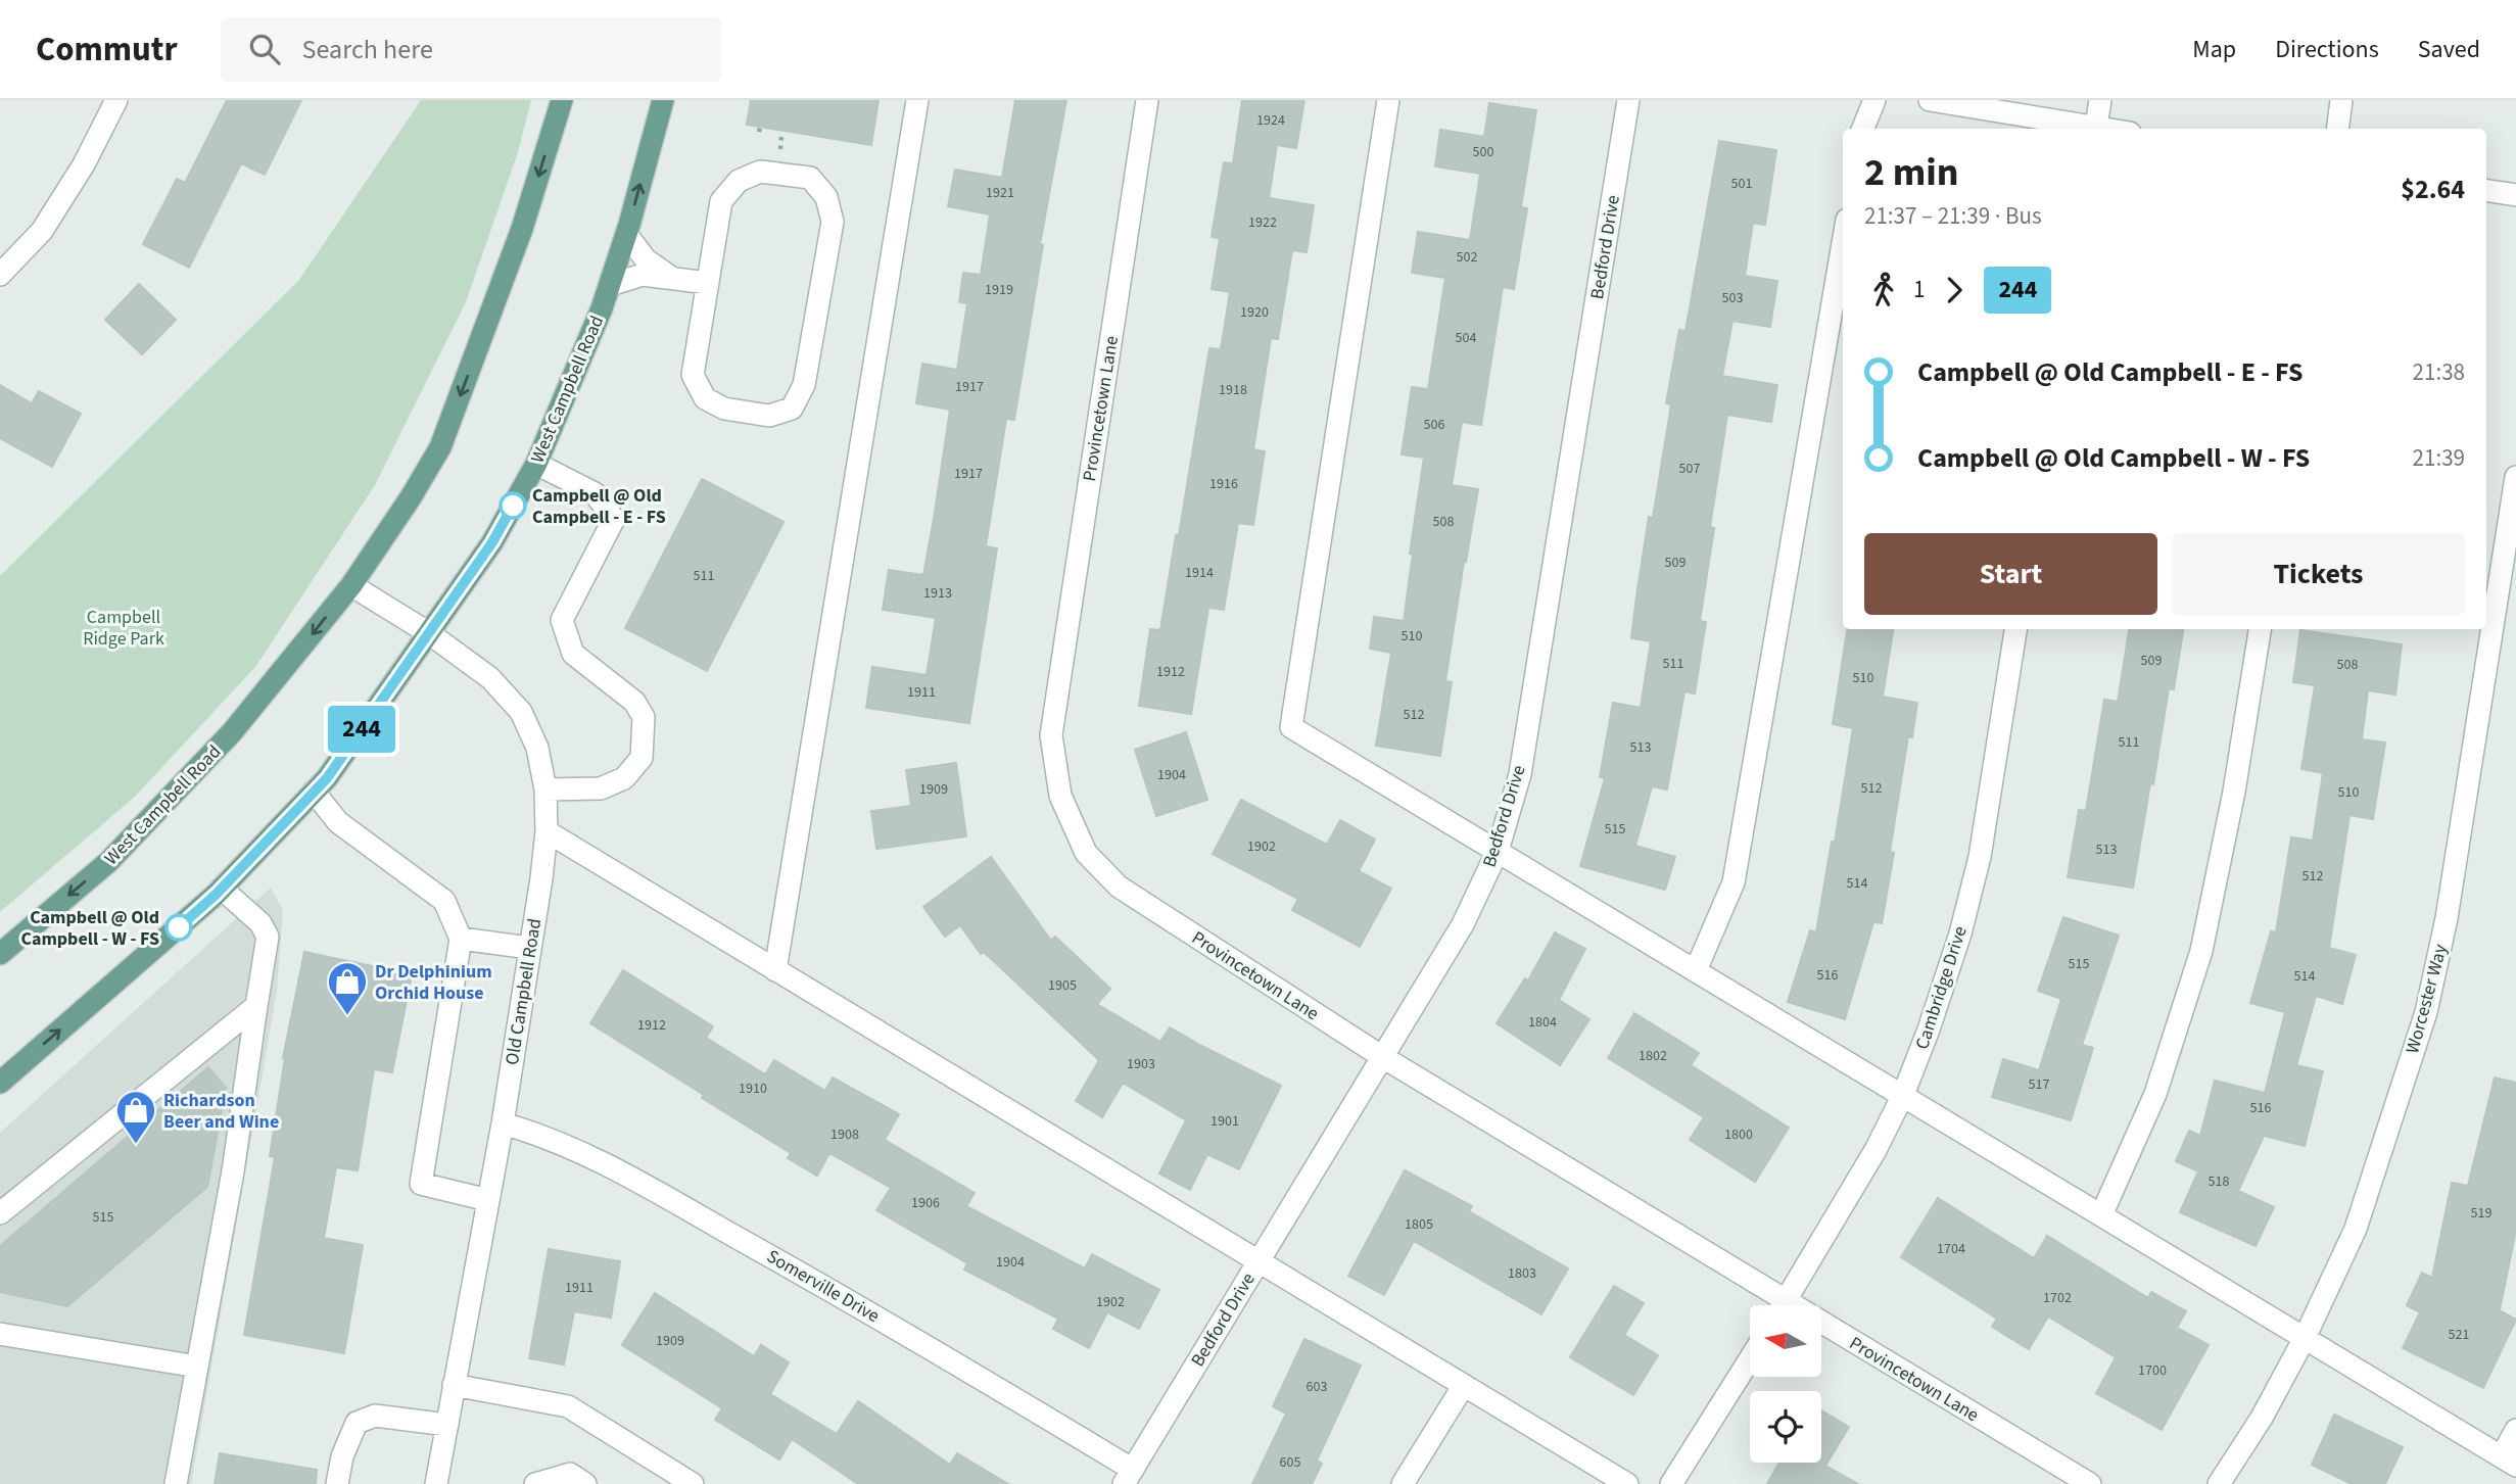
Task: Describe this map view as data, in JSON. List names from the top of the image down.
{
  "streets": {
    "main road": ["West Campbell Road"],
    "street": [
      "Bedford Drive",
      "Provincetown Lane",
      "Cambridge Drive",
      "Old Campbell Road",
      "Worcester Way",
      "Somerville Drive"
    ]
  },
  "crossings": [
    ["Bedford Drive", "Provincetown Lane"],
    ["Bedford Drive", "Somerville Drive"],
    ["West Campbell Road", "Old Campbell Road"],
    ["Old Campbell Road", "Somerville Drive"]
  ],
  "parks": ["Campbell Ridge Park"],
  "places": {
    "other": ["Campbell @ Old Campbell - E - FS", "Campbell @ Old Campbell - W - FS"],
    "shop": ["Dr Delphinium Orchid House", "Richardson Beer and Wine"]
  },
  "lines": ["bus line 244"],
  "house_numbers": [
    "1924",
    "500",
    "501",
    "1921",
    "1922",
    "502",
    "1919",
    "503",
    "1920",
    "504",
    "1917",
    "1918",
    "506",
    "507",
    "1917",
    "1916",
    "508",
    "509",
    "1914",
    "511",
    "1913",
    "510",
    "509",
    "511",
    "508",
    "1912",
    "510",
    "1911",
    "512",
    "511",
    "513",
    "1904",
    "512",
    "1909",
    "510",
    "515",
    "1902",
    "513",
    "512",
    "514",
    "515",
    "516",
    "514",
    "1905",
    "1804",
    "1912",
    "1802",
    "1903",
    "517",
    "1910",
    "516",
    "1901",
    "1908",
    "1800",
    "518",
    "1906",
    "519",
    "515",
    "1805",
    "1704",
    "1904",
    "1803",
    "1911",
    "1702",
    "1902",
    "521",
    "1909",
    "1700",
    "603",
    "605"
  ],
  "north": "left",
  "page": {
    "header": "Commutr",
    "search": "Search here",
    "nav": ["Map", "Directions", "Saved"],
    "on_map": "244",
    "heading": ["2 min", "21:37 – 21:39 · Bus", "$2.64"],
    "legs": ["1", "244"],
    "list": [
      {
        "name": "Campbell @ Old Campbell - E - FS",
        "value": "21:38"
      },
      {
        "name": "Campbell @ Old Campbell - W - FS",
        "value": "21:39"
      }
    ],
    "buttons": ["Start", "Tickets"]
  }
}
